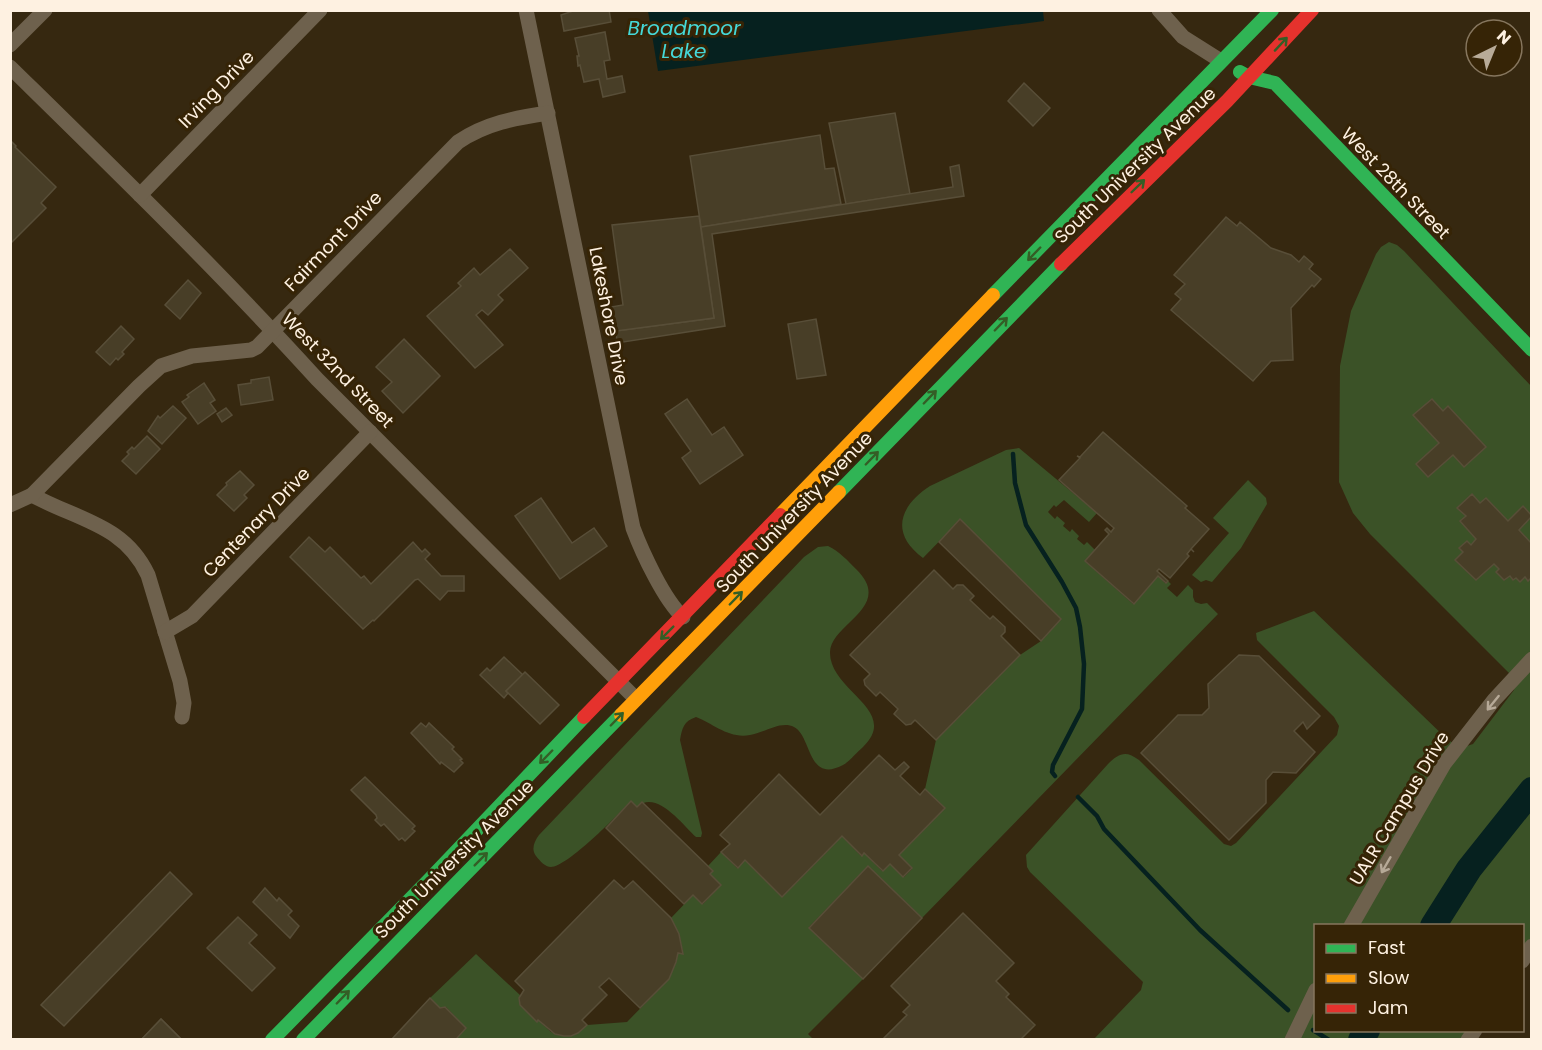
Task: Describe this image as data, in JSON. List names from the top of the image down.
{
  "streets": {
    "main road": ["South University Avenue", "West 28th Street"],
    "street": [
      "Irving Drive",
      "Fairmont Drive",
      "Lakeshore Drive",
      "West 32nd Street",
      "Centenary Drive",
      "UALR Campus Drive"
    ]
  },
  "crossings": [
    ["Irving Drive", "West 32nd Street"],
    ["South University Avenue", "West 28th Street"],
    ["South University Avenue", "Lakeshore Drive"],
    ["South University Avenue", "West 32nd Street"],
    ["Fairmont Drive", "Lakeshore Drive"],
    ["Fairmont Drive", "West 32nd Street"],
    ["West 32nd Street", "Centenary Drive"]
  ],
  "one_way": ["UALR Campus Drive"],
  "water": ["Broadmoor Lake"],
  "legend": ["Fast", "Slow", "Jam"],
  "north": "top right"
}
